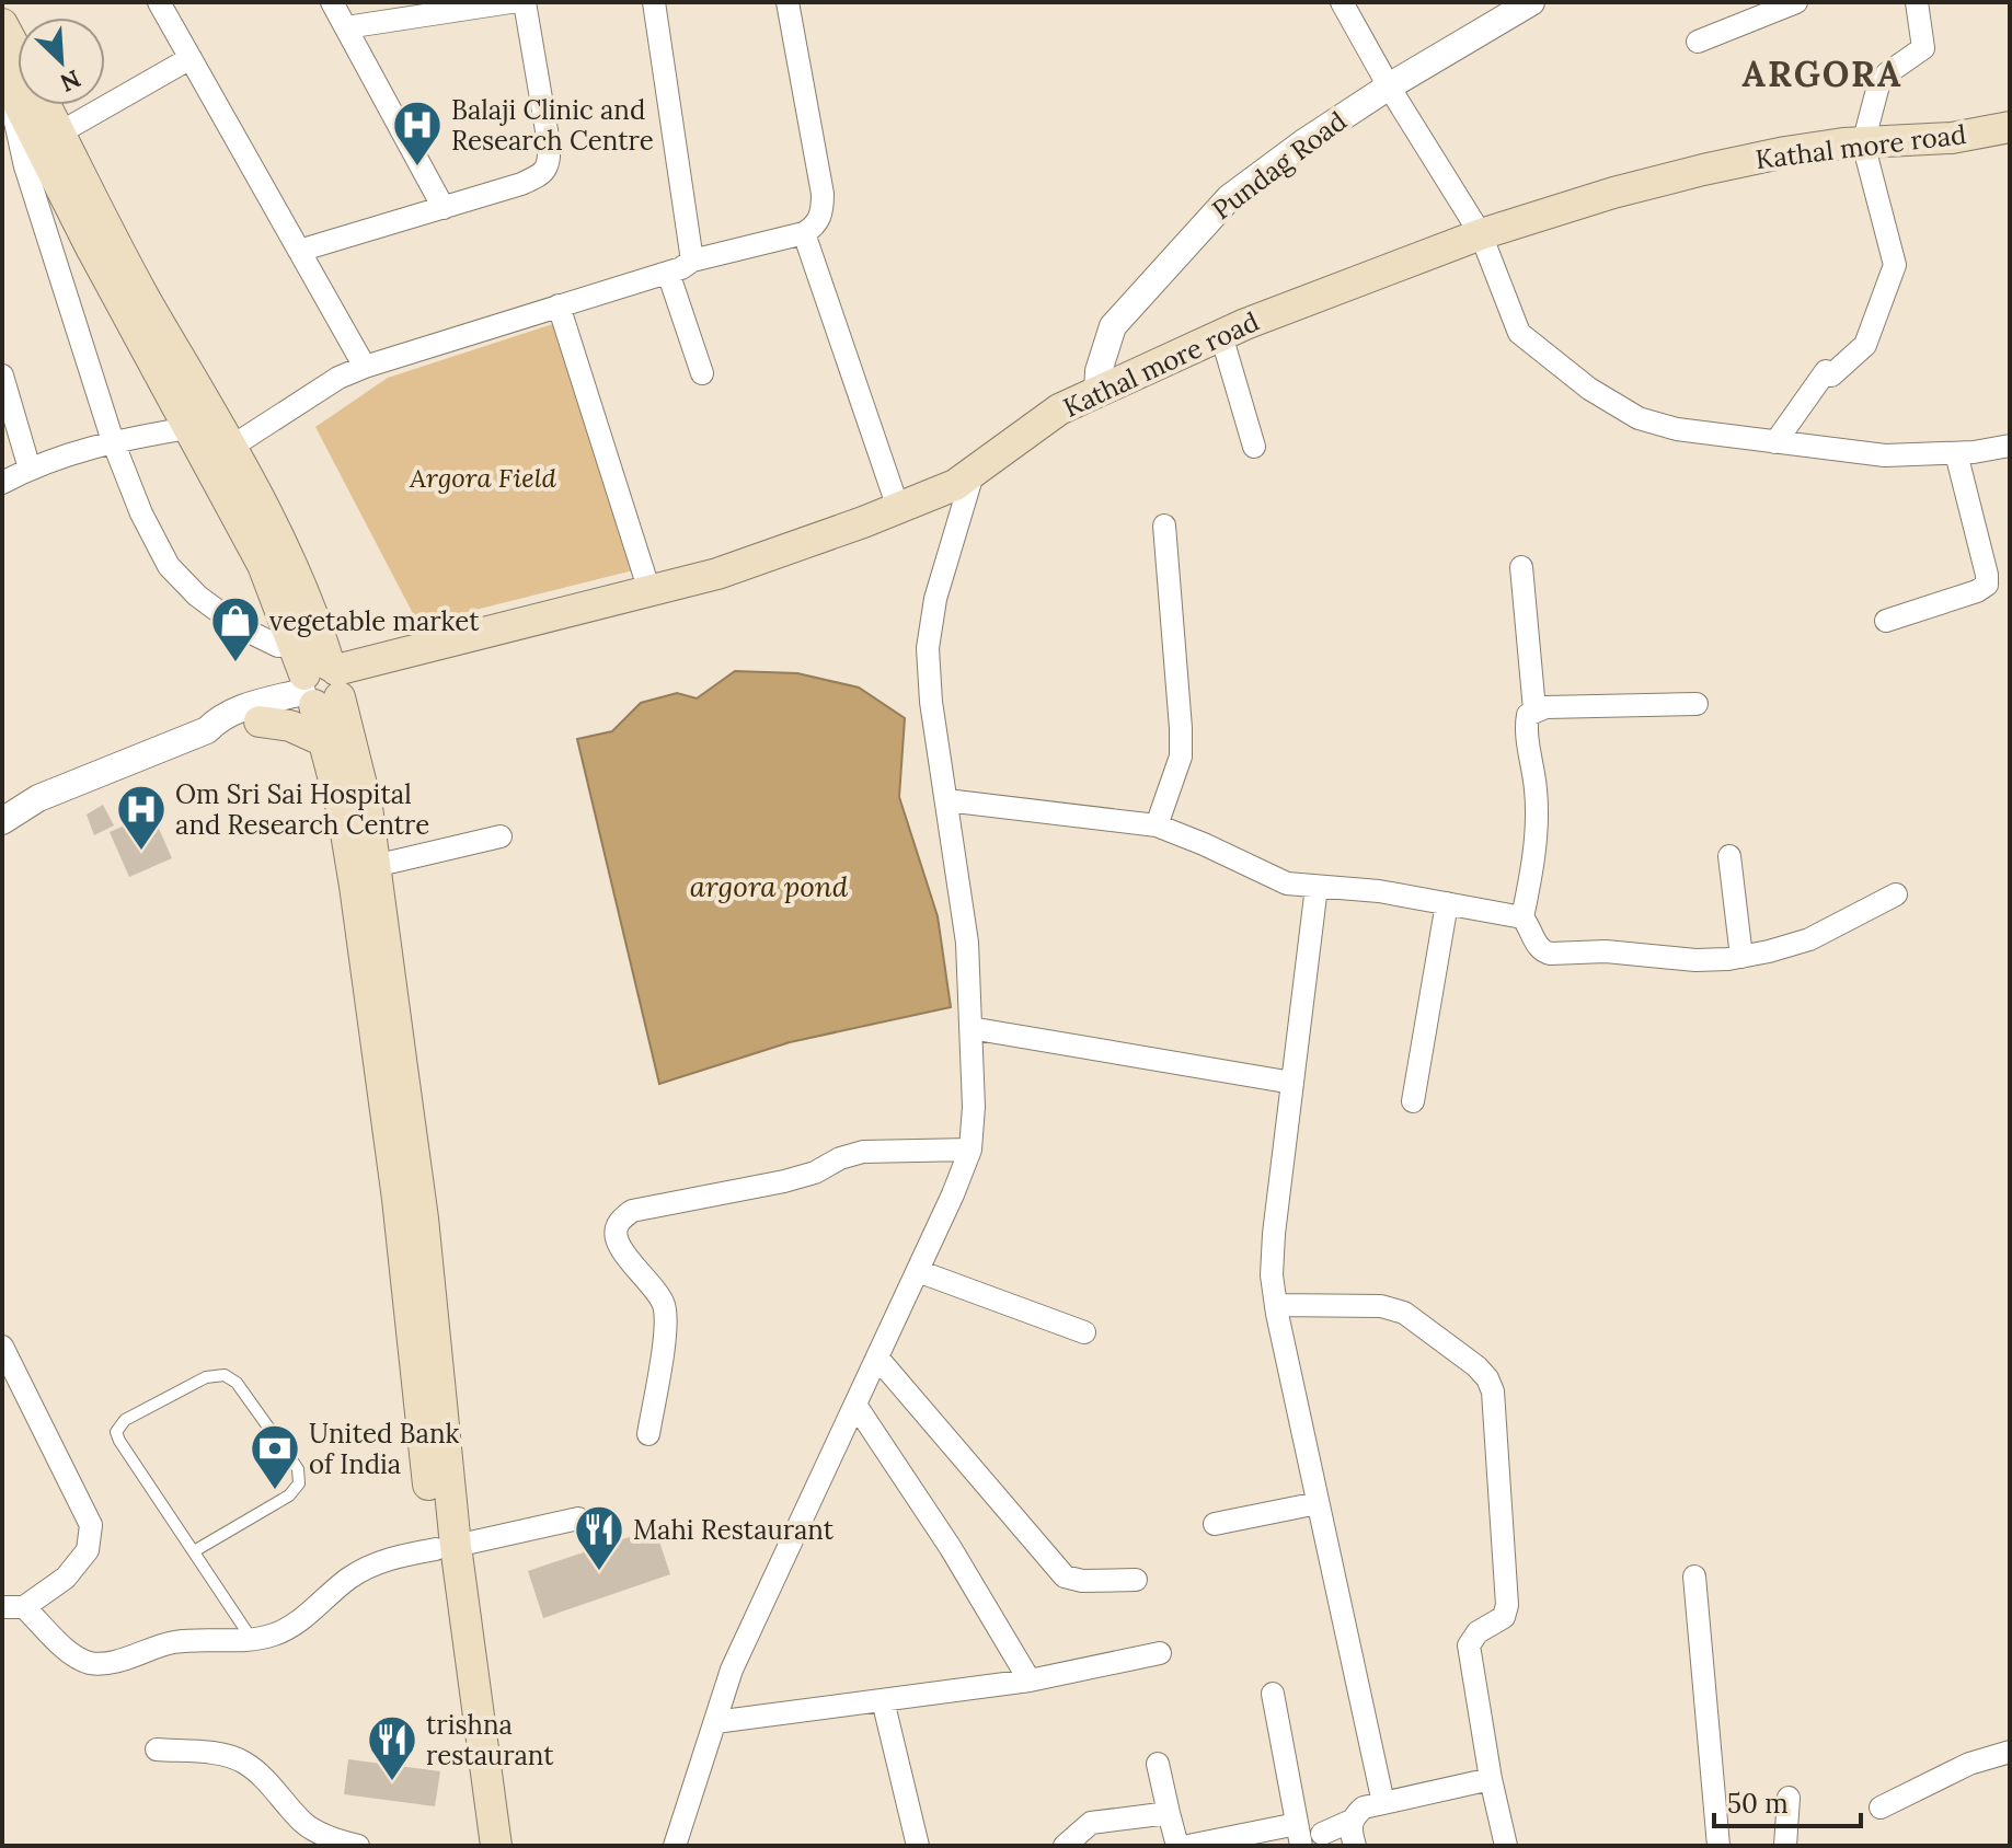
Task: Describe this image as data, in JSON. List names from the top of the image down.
{
  "streets": {
    "main road": ["Kathal more road"],
    "street": ["Pundag Road"]
  },
  "crossings": [
    ["Kathal more road", "Pundag Road"]
  ],
  "districts": ["ARGORA"],
  "water": ["argora pond"],
  "parks": ["Argora Field"],
  "places": {
    "hospital": ["Balaji Clinic and Research Centre", "Om Sri Sai Hospital and Research Centre"],
    "shop": ["vegetable market"],
    "bank": ["United Bank of India"],
    "restaurant": ["Mahi Restaurant", "trishna restaurant"]
  },
  "scale_bar": "50 m",
  "north": "bottom right"
}
